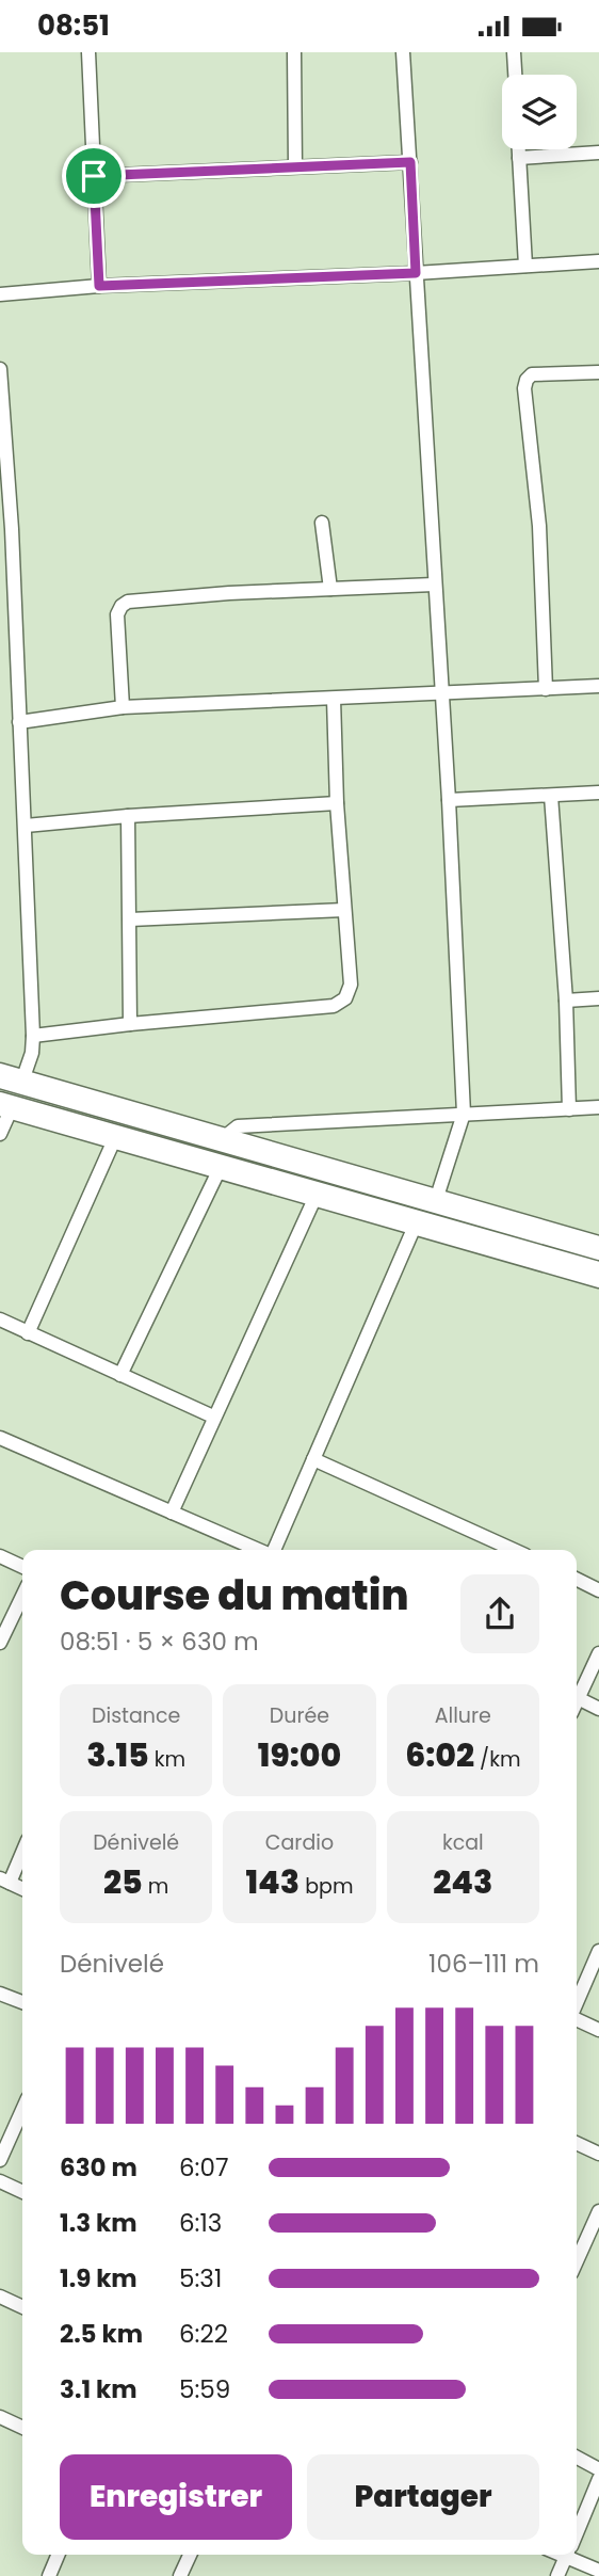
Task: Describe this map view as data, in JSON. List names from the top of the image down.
{
  "page": {
    "status": "08:51",
    "heading": ["Course du matin", "08:51 · 5 × 630 m"],
    "stats": [
      ["Distance", "3.15 km"],
      ["Durée", "19:00"],
      ["Allure", "6:02 /km"],
      ["Dénivelé", "25 m"],
      ["Cardio", "143 bpm"],
      ["kcal", "243"]
    ],
    "chart": ["Dénivelé", "106–111 m"],
    "list": [
      {
        "name": "630 m",
        "note": "6:07"
      },
      {
        "name": "1.3 km",
        "note": "6:13"
      },
      {
        "name": "1.9 km",
        "note": "5:31"
      },
      {
        "name": "2.5 km",
        "note": "6:22"
      },
      {
        "name": "3.1 km",
        "note": "5:59"
      }
    ],
    "buttons": ["Enregistrer", "Partager"]
  }
}
